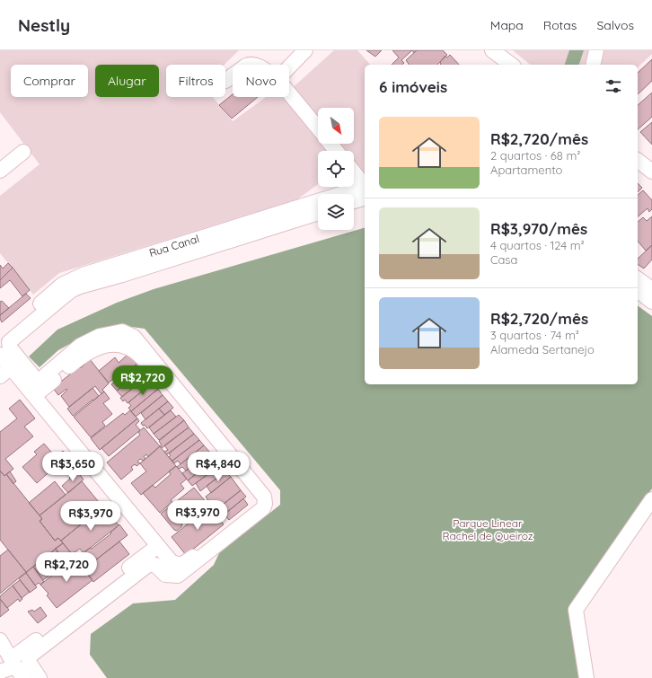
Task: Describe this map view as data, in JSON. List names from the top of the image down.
{
  "streets": {
    "street": ["Rua Canal"]
  },
  "parks": ["Parque Linear Rachel de Queiroz"],
  "north": "bottom right",
  "page": {
    "header": "Nestly",
    "nav": ["Mapa", "Rotas", "Salvos"],
    "chip": [
      "Comprar",
      "Alugar",
      "Filtros",
      "Novo"
    ],
    "heading": "6 imóveis",
    "list": [
      {
        "name": "R$2,720/mês",
        "note": "2 quartos · 68 m² · Apartamento"
      },
      {
        "name": "R$3,970/mês",
        "note": "4 quartos · 124 m² · Casa"
      },
      {
        "name": "R$2,720/mês",
        "note": "3 quartos · 74 m² · Alameda Sertanejo"
      }
    ],
    "price": [
      "R$2,720",
      "R$3,650",
      "R$4,840",
      "R$3,970",
      "R$3,970",
      "R$2,720"
    ]
  }
}
